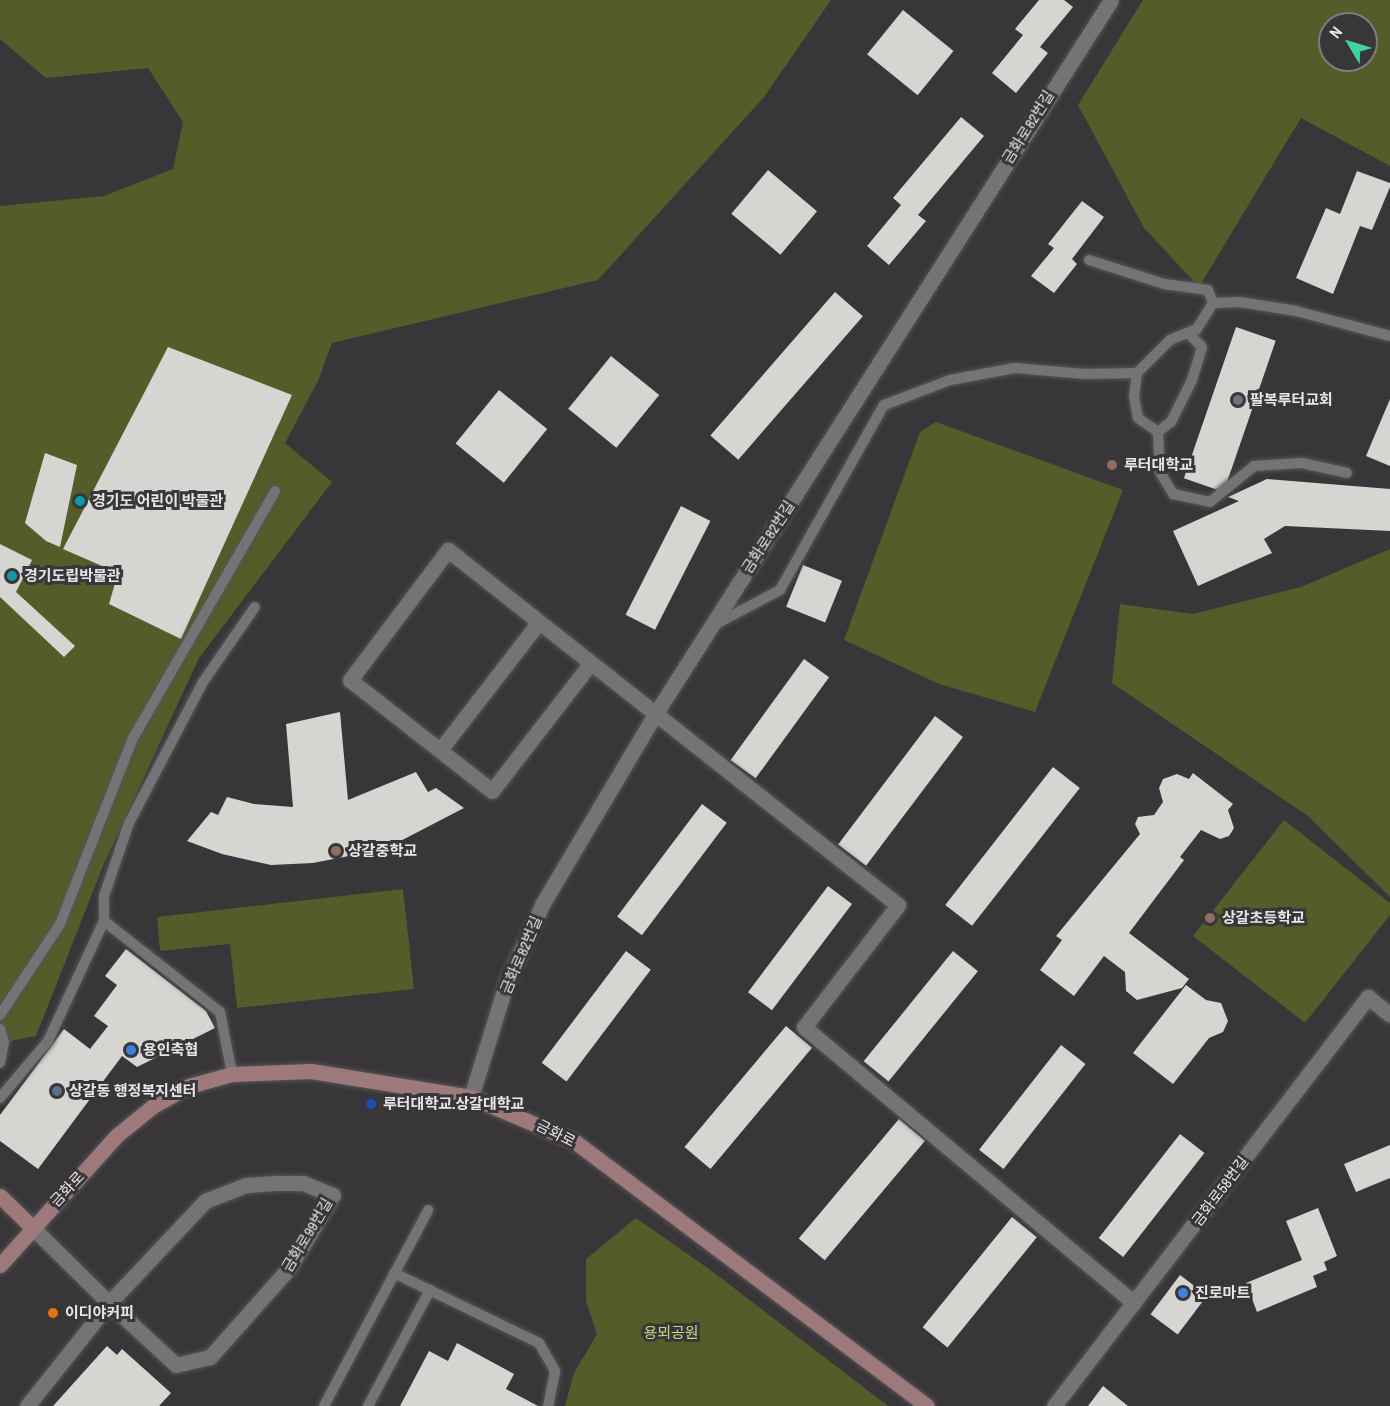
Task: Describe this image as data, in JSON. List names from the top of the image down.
{
  "streets": {
    "street": [
      "금화로82번길",
      "금화로",
      "금화로58번길",
      "금화로99번길"
    ]
  },
  "crossings": [
    ["금화로82번길", "금화로"],
    ["금화로", "금화로99번길"]
  ],
  "parks": ["용뫼공원"],
  "places": [
    "팔복루터교회",
    "루터대학교",
    "경기도 어린이 박물관",
    "경기도립박물관",
    "상갈중학교",
    "상갈초등학교",
    "용인축협",
    "상갈동 행정복지센터",
    "루터대학교.상갈대학교",
    "진로마트",
    "이디야커피"
  ],
  "north": "top left"
}
